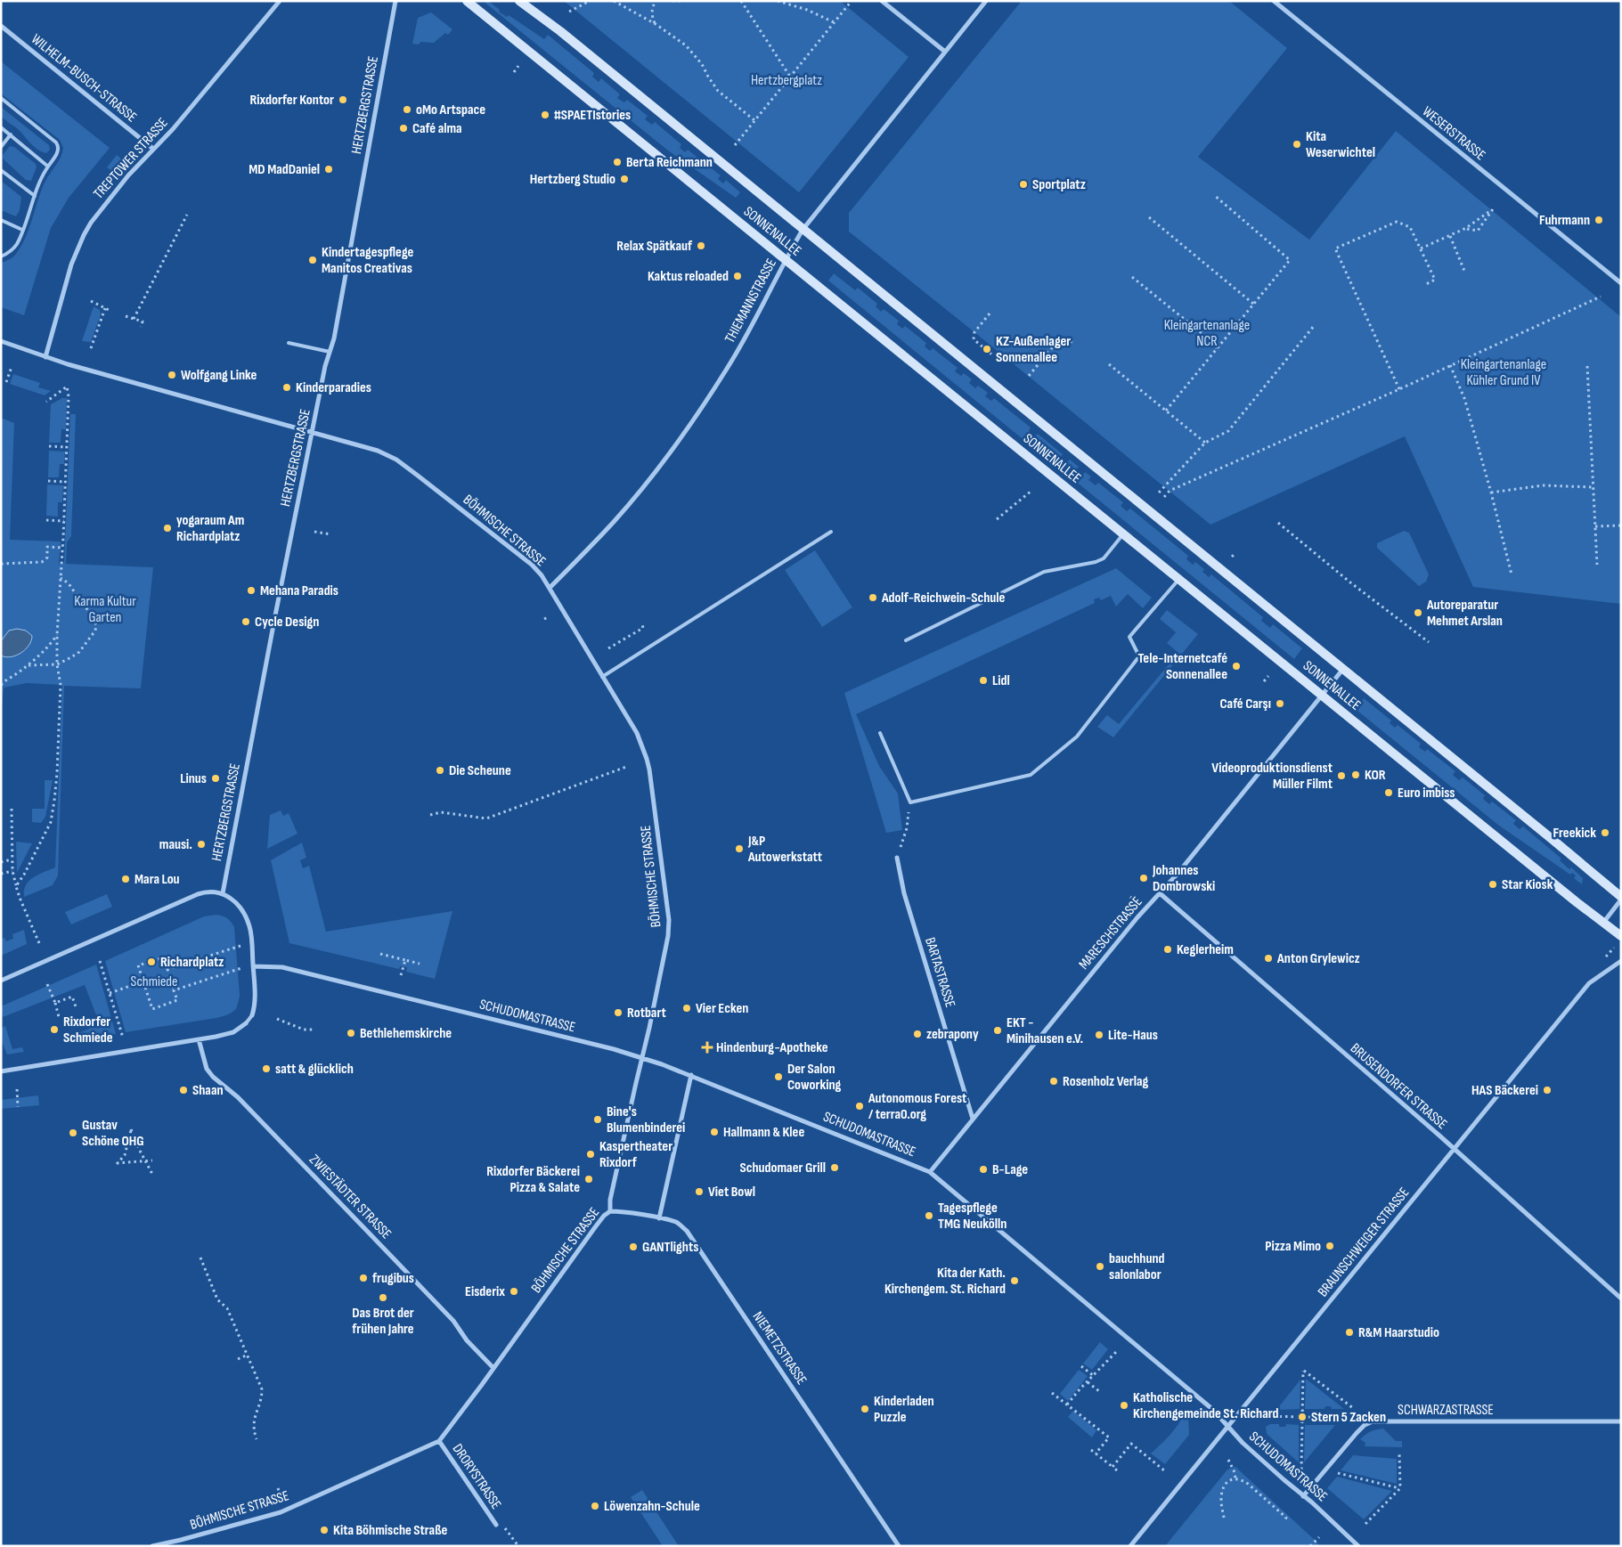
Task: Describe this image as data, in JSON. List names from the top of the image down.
{
  "streets": {
    "main road": ["SONNENALLEE"],
    "street": [
      "WILHELM-BUSCH-STRASSE",
      "HERTZBERGSTRASSE",
      "WESERSTRASSE",
      "TREPTOWER STRASSE",
      "THIEMANNSTRASSE",
      "BÖHMISCHE STRASSE",
      "MARESCHSTRASSE",
      "BARTASTRASSE",
      "SCHUDOMASTRASSE",
      "BRUSENDORFER STRASSE",
      "ZWIESTÄDTER STRASSE",
      "BRAUNSCHWEIGER STRASSE",
      "NIEMETZSTRASSE",
      "SCHWARZASTRASSE",
      "DRORYSTRASSE"
    ]
  },
  "crossings": [
    ["WILHELM-BUSCH-STRASSE", "TREPTOWER STRASSE"],
    ["HERTZBERGSTRASSE", "BÖHMISCHE STRASSE"],
    ["TREPTOWER STRASSE", "BÖHMISCHE STRASSE"],
    ["SONNENALLEE", "THIEMANNSTRASSE"],
    ["SONNENALLEE", "MARESCHSTRASSE"],
    ["THIEMANNSTRASSE", "BÖHMISCHE STRASSE"],
    ["BÖHMISCHE STRASSE", "SCHUDOMASTRASSE"],
    ["BÖHMISCHE STRASSE", "ZWIESTÄDTER STRASSE"],
    ["BÖHMISCHE STRASSE", "NIEMETZSTRASSE"],
    ["BÖHMISCHE STRASSE", "DRORYSTRASSE"],
    ["MARESCHSTRASSE", "BARTASTRASSE"],
    ["MARESCHSTRASSE", "SCHUDOMASTRASSE"],
    ["MARESCHSTRASSE", "BRUSENDORFER STRASSE"],
    ["SCHUDOMASTRASSE", "BRAUNSCHWEIGER STRASSE"],
    ["SCHUDOMASTRASSE", "SCHWARZASTRASSE"],
    ["BRUSENDORFER STRASSE", "BRAUNSCHWEIGER STRASSE"]
  ],
  "parks": [
    "Hertzbergplatz",
    "Kleingartenanlage NCR",
    "Kleingartenanlage Kühler Grund IV",
    "Karma Kultur Garten",
    "Schmiede"
  ],
  "places": {
    "other": [
      "Rixdorfer Kontor",
      "oMo Artspace",
      "#SPAETIstories",
      "Café alma",
      "Kita Weserwichtel",
      "Berta Reichmann",
      "MD MadDaniel",
      "Hertzberg Studio",
      "Sportplatz",
      "Fuhrmann",
      "Relax Spätkauf",
      "Kindertagespflege Manitos Creativas",
      "Kaktus reloaded",
      "KZ-Außenlager Sonnenallee",
      "Wolfgang Linke",
      "Kinderparadies",
      "yogaraum Am Richardplatz",
      "Mehana Paradis",
      "Adolf-Reichwein-Schule",
      "Autoreparatur Mehmet Arslan",
      "Cycle Design",
      "Tele-Internetcafé Sonnenallee",
      "Lidl",
      "Café Carşı",
      "Die Scheune",
      "KOR",
      "Videoproduktionsdienst Müller Filmt",
      "Linus",
      "Euro imbiss",
      "Freekick",
      "mausi.",
      "J&P Autowerkstatt",
      "Johannes Dombrowski",
      "Mara Lou",
      "Star Kiosk",
      "Keglerheim",
      "Anton Grylewicz",
      "Richardplatz",
      "Vier Ecken",
      "Rotbart",
      "Rixdorfer Schmiede",
      "EKT - Minihausen e.V.",
      "Bethlehemskirche",
      "zebrapony",
      "Lite-Haus",
      "satt & glücklich",
      "Der Salon Coworking",
      "Rosenholz Verlag",
      "Shaan",
      "HAS Bäckerei",
      "Autonomous Forest / terra0.org",
      "Bine's Blumenbinderei",
      "Hallmann & Klee",
      "Gustav Schöne OHG",
      "Kaspertheater Rixdorf",
      "Schudomaer Grill",
      "B-Lage",
      "Rixdorfer Bäckerei Pizza & Salate",
      "Viet Bowl",
      "Tagespflege TMG Neukölln",
      "Pizza Mimo",
      "GANTlights",
      "bauchhund salonlabor",
      "frugibus",
      "Kita der Kath. Kirchengem. St. Richard",
      "Eisderix",
      "Das Brot der frühen Jahre",
      "R&M Haarstudio",
      "Katholische Kirchengemeinde St. Richard",
      "Kinderladen Puzzle",
      "Stern 5 Zacken",
      "Löwenzahn-Schule",
      "Kita Böhmische Straße"
    ],
    "health": ["Hindenburg-Apotheke"]
  }
}
